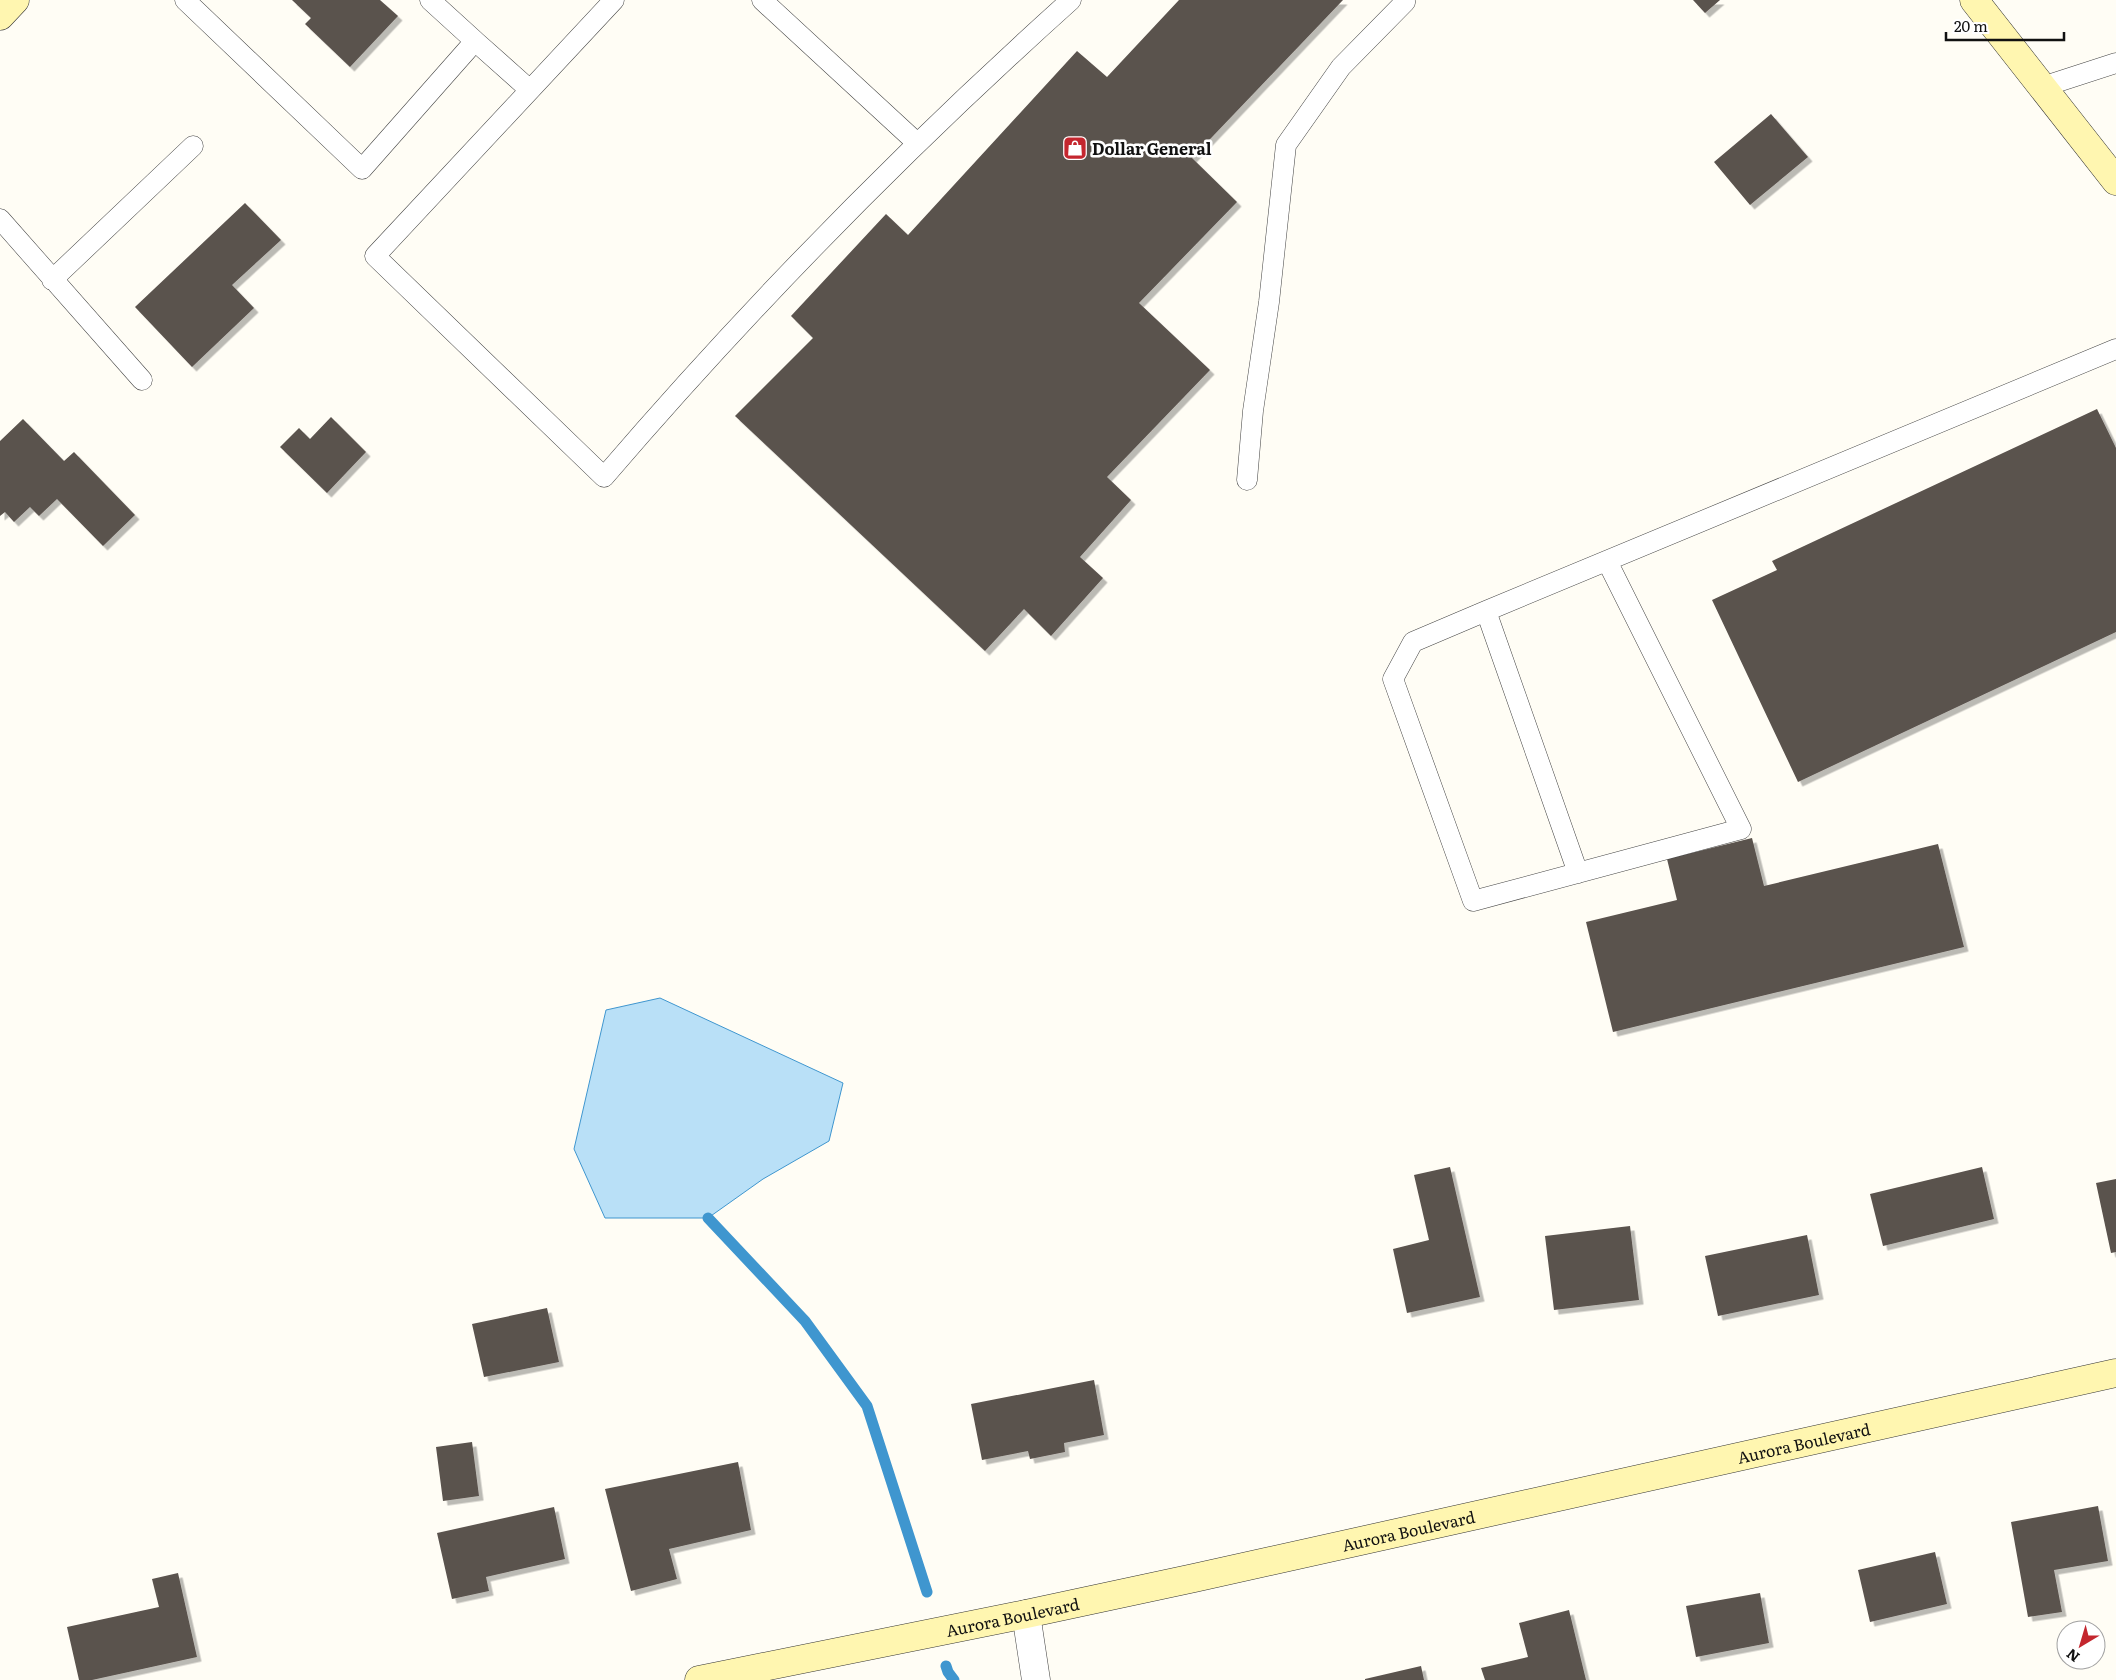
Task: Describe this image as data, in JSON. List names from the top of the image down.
{
  "streets": {
    "street": ["Aurora Boulevard"]
  },
  "places": {
    "shop": ["Dollar General"]
  },
  "scale_bar": "20 m",
  "north": "bottom left"
}
